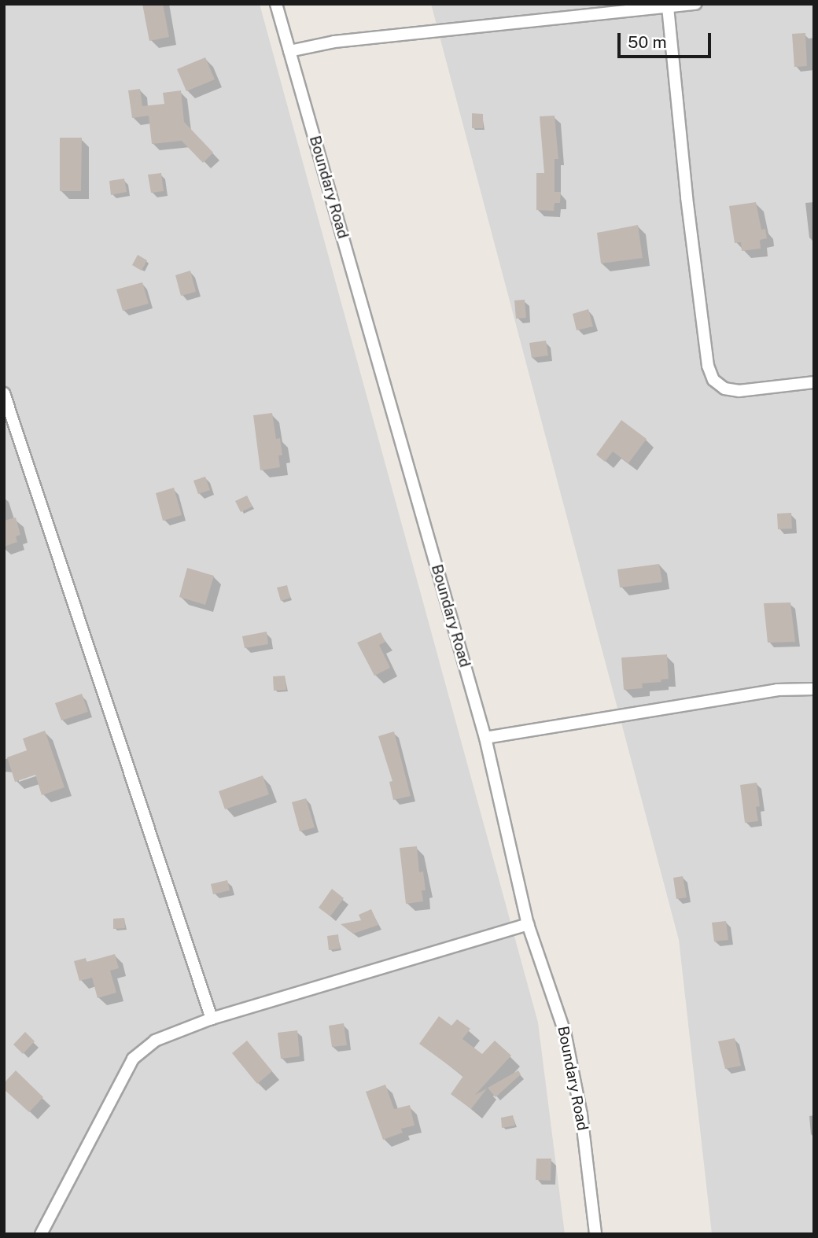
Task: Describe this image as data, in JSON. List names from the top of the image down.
{
  "streets": {
    "street": ["Boundary Road"]
  },
  "scale_bar": "50 m"
}
